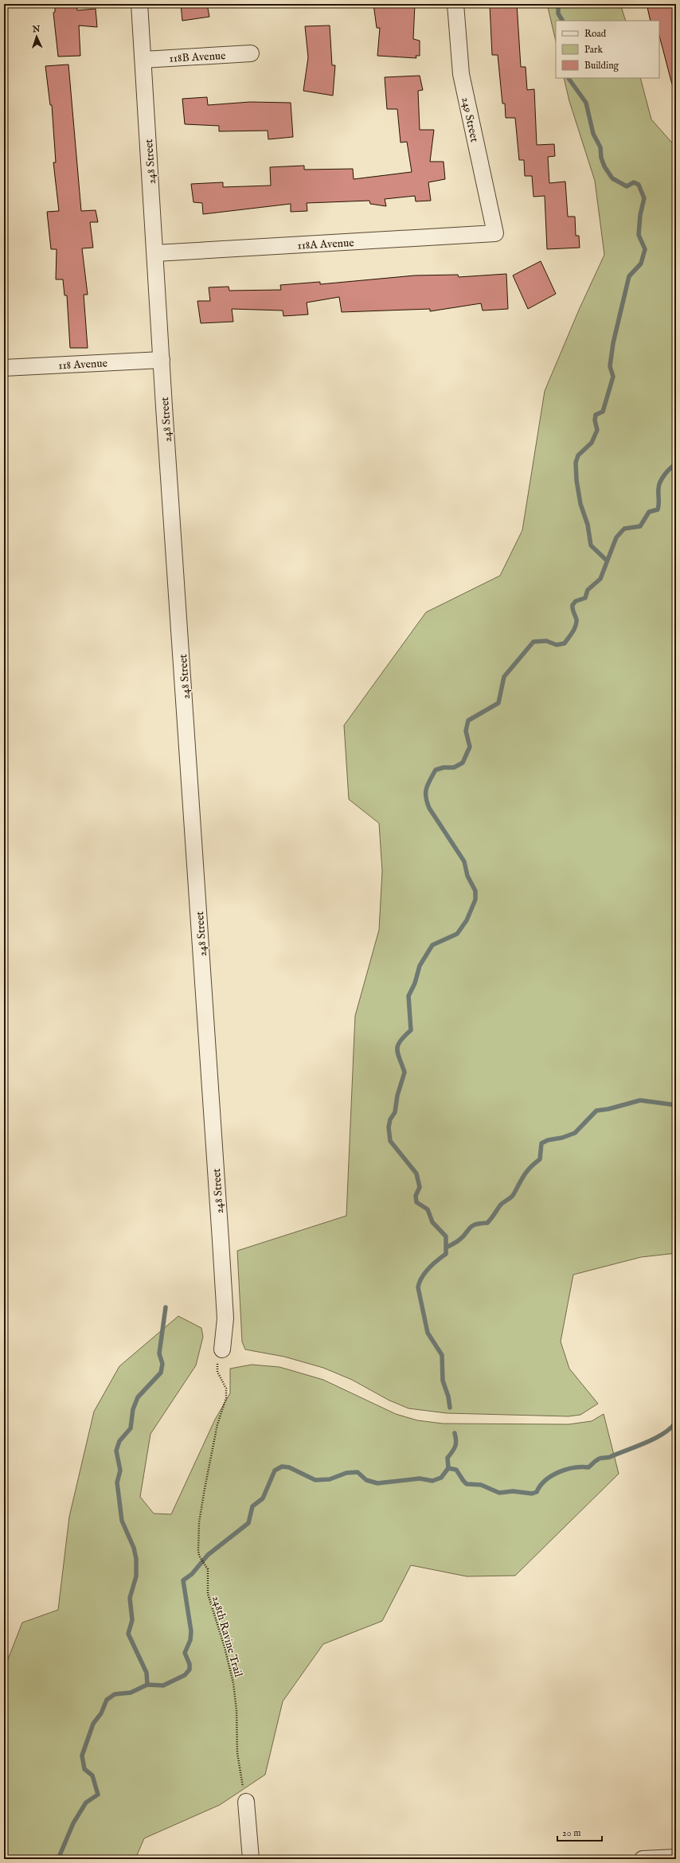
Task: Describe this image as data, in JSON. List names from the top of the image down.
{
  "streets": {
    "street": [
      "118B Avenue",
      "249 Street",
      "248 Street",
      "118A Avenue",
      "118 Avenue"
    ],
    "path": ["248th Ravine Trail"]
  },
  "crossings": [
    ["118B Avenue", "248 Street"],
    ["249 Street", "118A Avenue"],
    ["248 Street", "118A Avenue"],
    ["248 Street", "118 Avenue"],
    ["248 Street", "248th Ravine Trail"]
  ],
  "legend": ["Road", "Park", "Building"],
  "scale_bar": "20 m",
  "north": "top"
}
